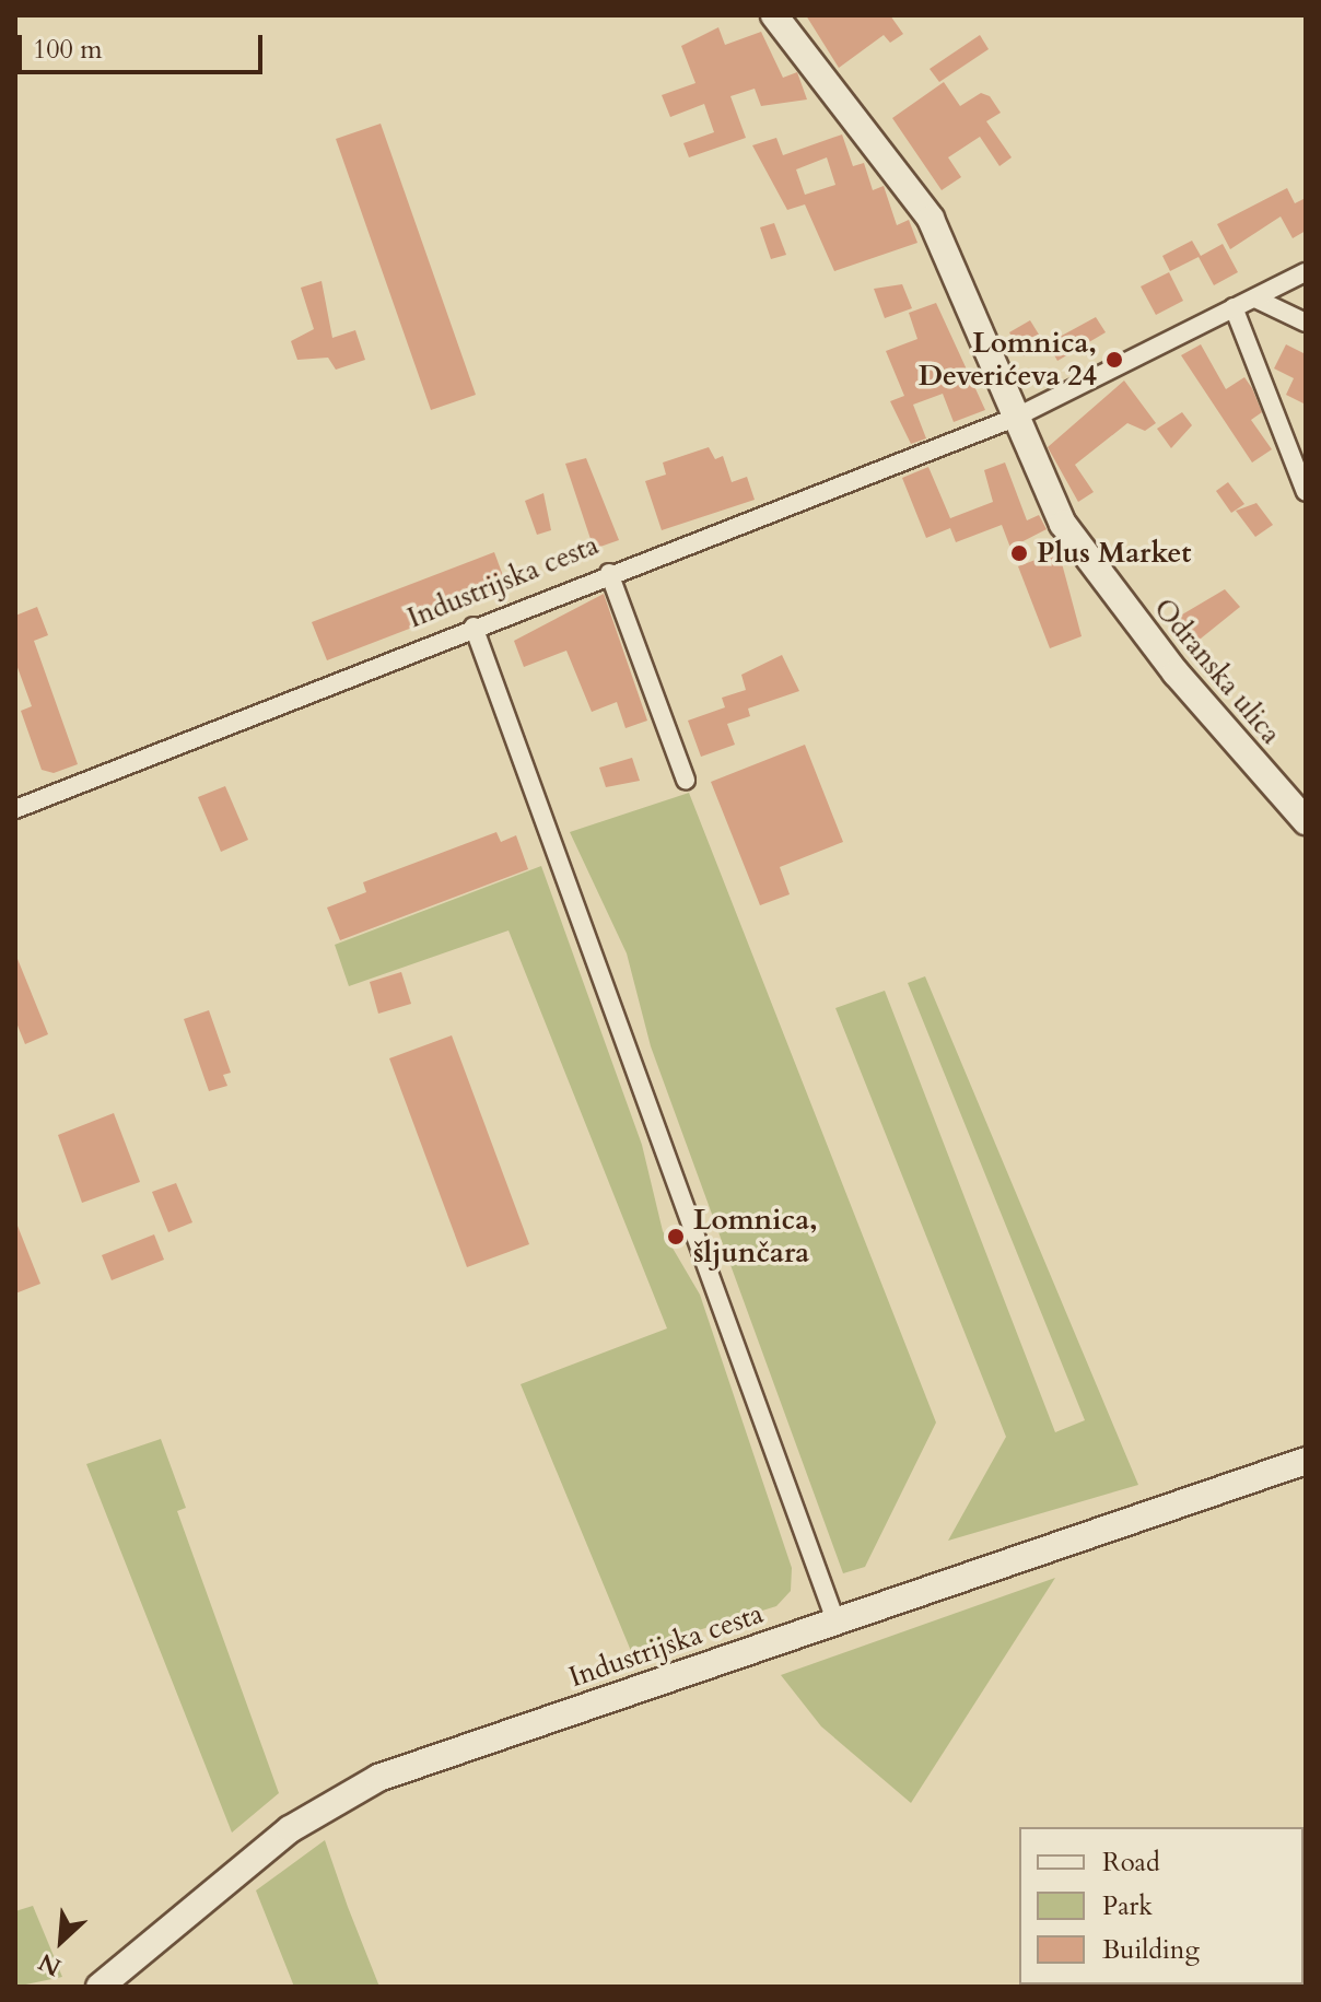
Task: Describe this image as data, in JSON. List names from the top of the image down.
{
  "streets": {
    "main road": ["Industrijska cesta", "Odranska ulica"]
  },
  "crossings": [
    ["Industrijska cesta", "Odranska ulica"]
  ],
  "places": ["Lomnica, Deverićeva 24", "Plus Market", "Lomnica, šljunčara"],
  "legend": ["Road", "Park", "Building"],
  "scale_bar": "100 m",
  "north": "bottom left"
}
